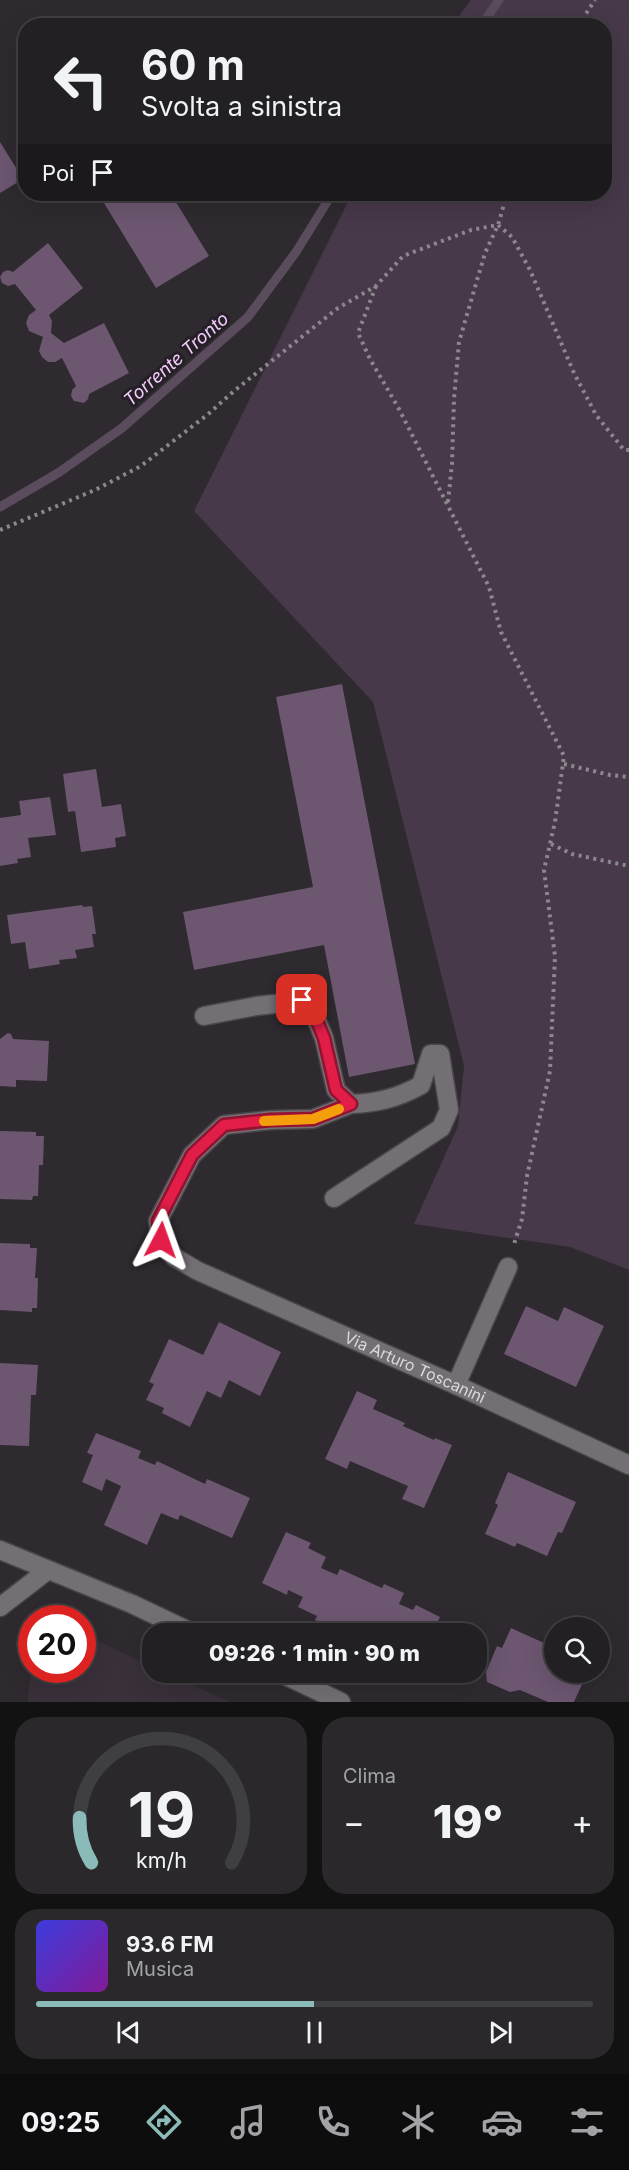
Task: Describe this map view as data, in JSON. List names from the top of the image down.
{
  "streets": {
    "street": ["Via Arturo Toscanini"]
  },
  "water": ["Torrente Tronto"],
  "page": {
    "turn": ["60 m", "Svolta a sinistra"],
    "then": "Poi",
    "limit": "20",
    "trip": "09:26 · 1 min · 90 m",
    "tile": "Clima",
    "heat": ["−", "19°", "+"],
    "song": ["93.6 FM", "Musica"],
    "tabs": "09:25",
    "gauge": ["19", "km/h"]
  }
}
